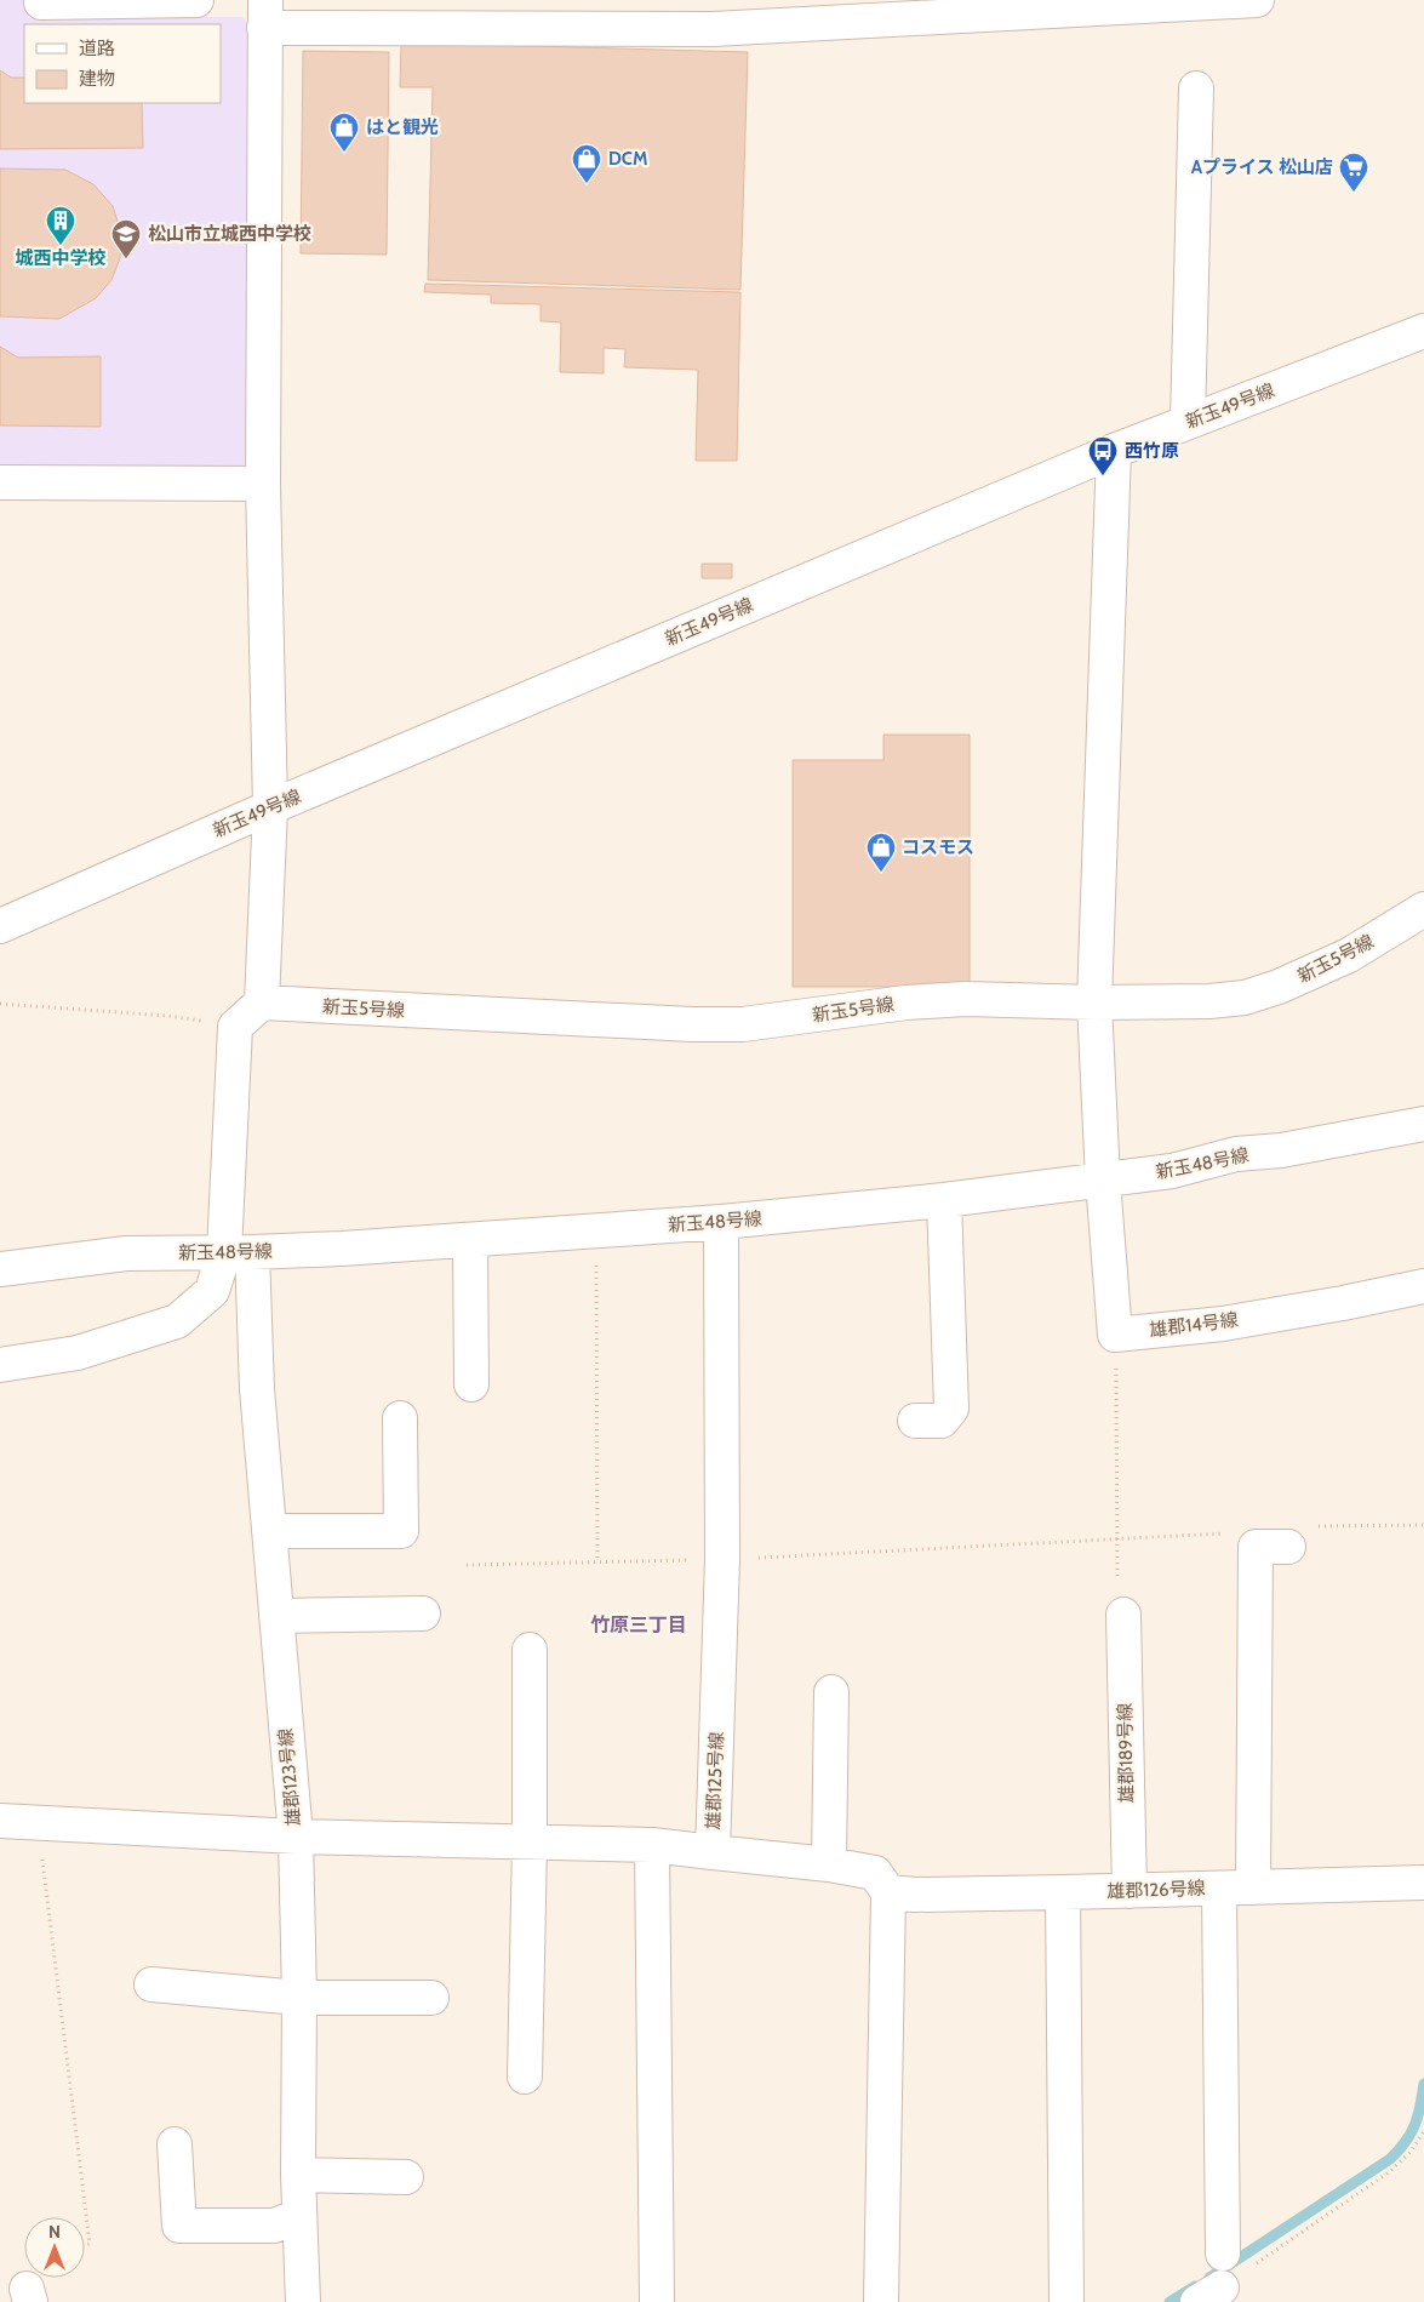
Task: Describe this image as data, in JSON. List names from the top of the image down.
{
  "streets": {
    "street": [
      "新玉49号線",
      "新玉5号線",
      "新玉48号線",
      "雄郡14号線",
      "雄郡189号線",
      "雄郡123号線",
      "雄郡125号線",
      "雄郡126号線"
    ]
  },
  "crossings": [
    ["新玉48号線", "雄郡123号線"],
    ["新玉48号線", "雄郡125号線"],
    ["雄郡189号線", "雄郡126号線"],
    ["雄郡125号線", "雄郡126号線"]
  ],
  "districts": ["竹原三丁目"],
  "places": {
    "shop": ["はと観光", "DCM", "コスモス"],
    "supermarket": ["Aプライス 松山店"],
    "building": ["城西中学校"],
    "school or university": ["松山市立城西中学校"],
    "bus stop": ["西竹原"]
  },
  "legend": ["道路", "建物"],
  "north": "top"
}
